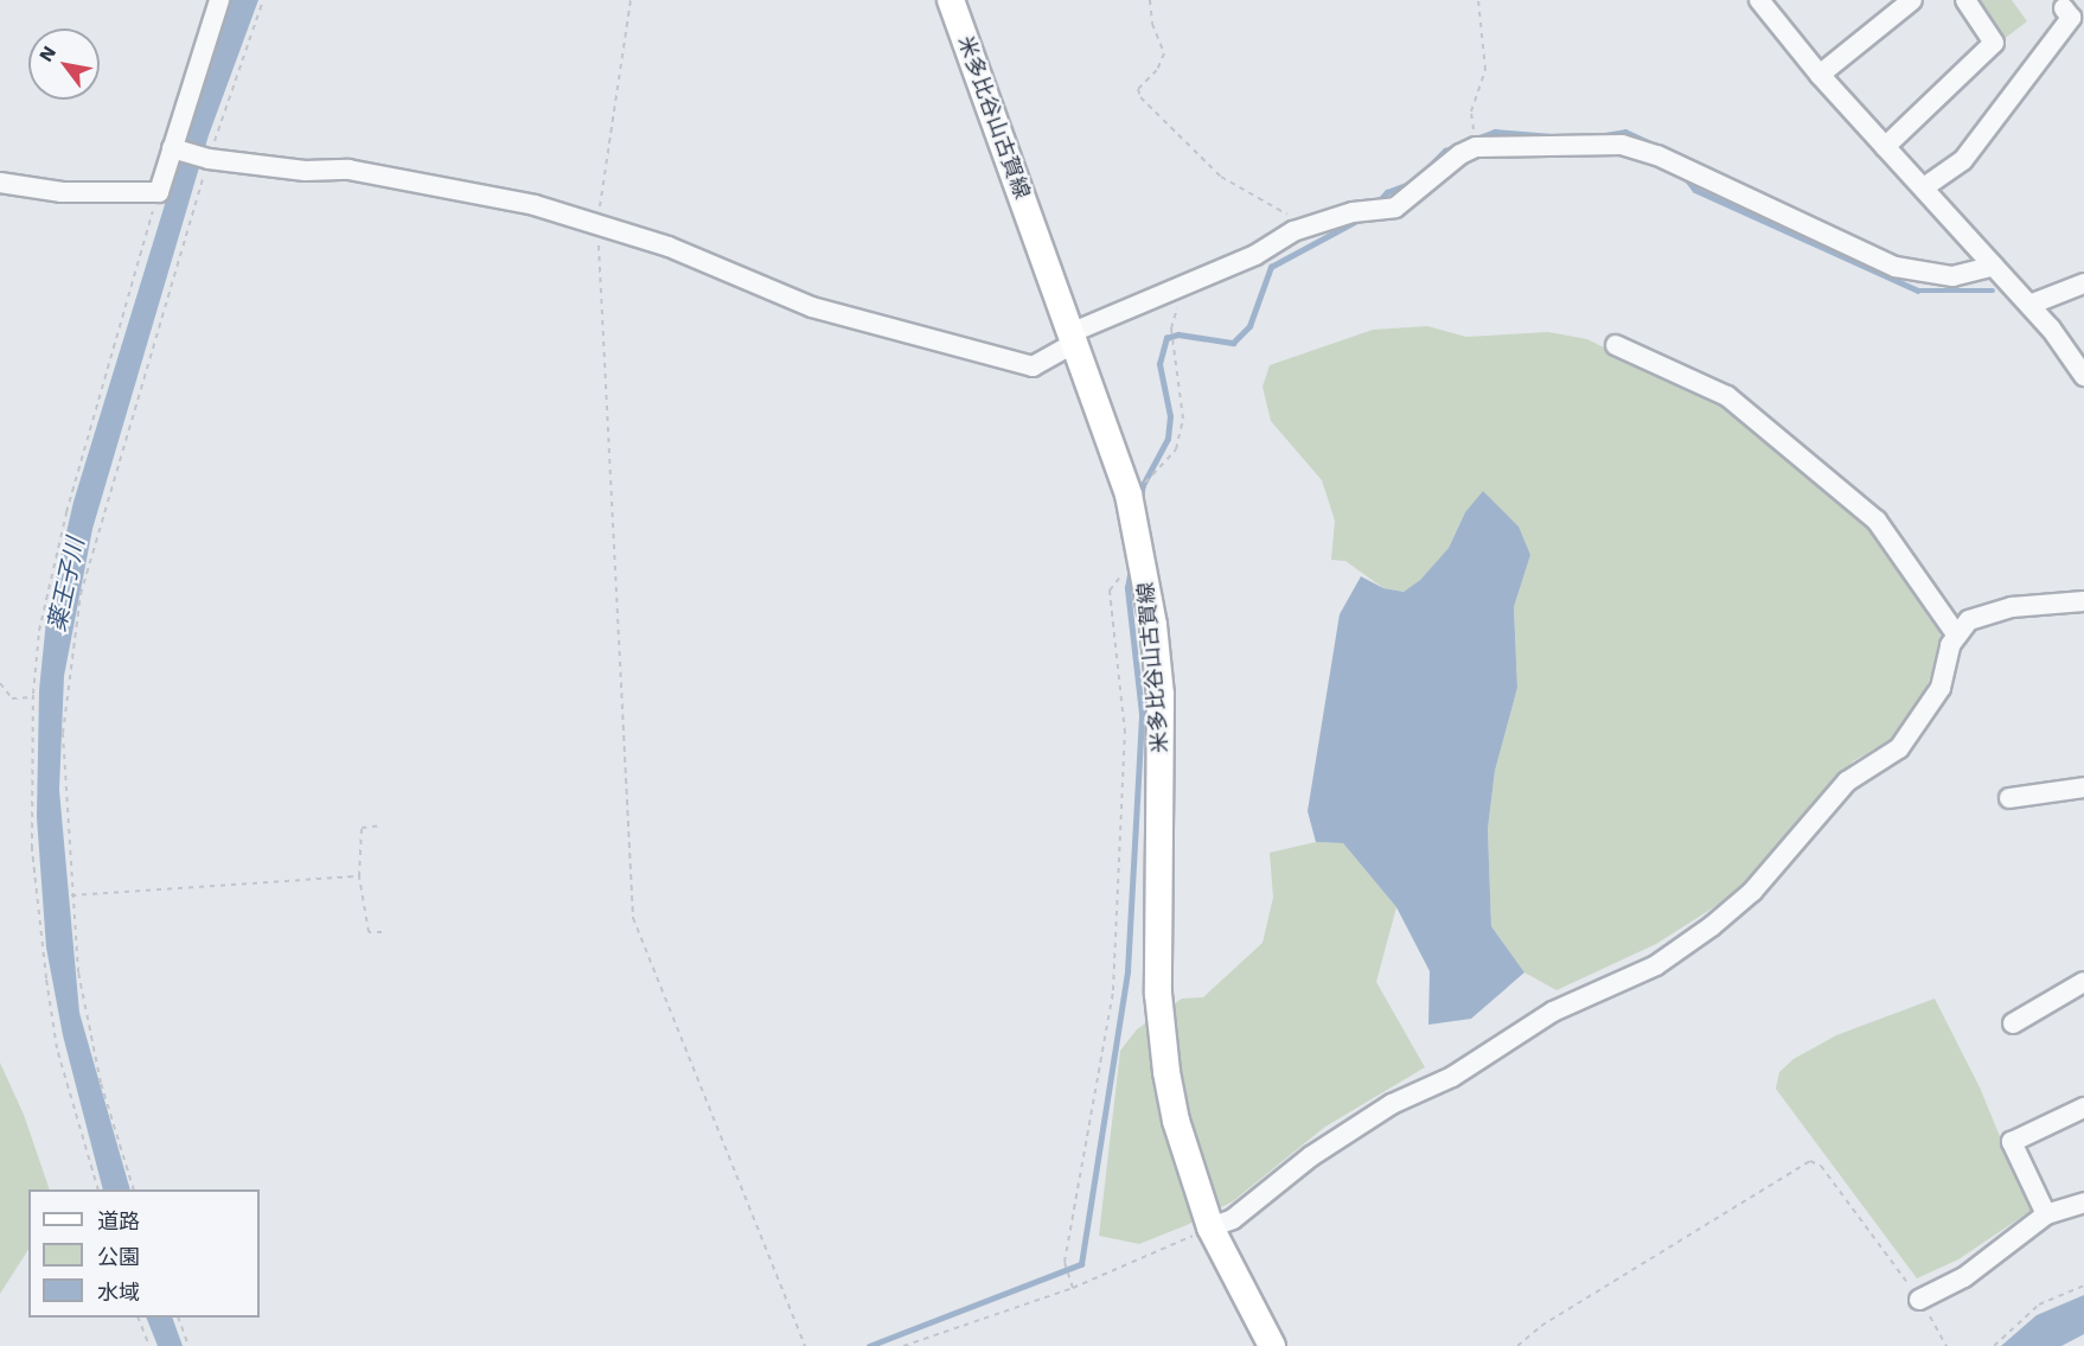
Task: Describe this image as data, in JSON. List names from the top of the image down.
{
  "streets": {
    "main road": ["米多比谷山古賀線"]
  },
  "water": ["薬王子川"],
  "legend": ["道路", "公園", "水域"],
  "north": "top left"
}
